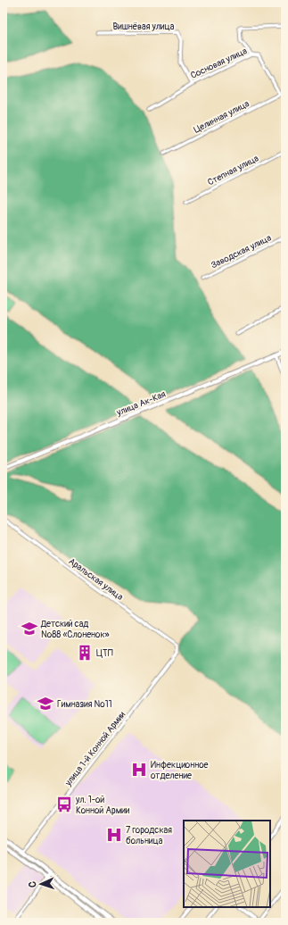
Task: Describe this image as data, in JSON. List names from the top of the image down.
{
  "streets": {
    "main road": ["улица Ак-Кая"],
    "street": [
      "Вишнёвая улица",
      "Сосновая улица",
      "Целинная улица",
      "Степная улица",
      "Заводская улица",
      "Аральская улица",
      "улица 1-й Конной Армии"
    ]
  },
  "crossings": [
    ["Вишнёвая улица", "Сосновая улица"],
    ["Сосновая улица", "Целинная улица"],
    ["Аральская улица", "улица 1-й Конной Армии"]
  ],
  "places": {
    "school or university": ["Детский сад №88 «Слоненок»", "Гимназия №11"],
    "building": ["ЦТП"],
    "hospital": ["Инфекционное отделение", "7 городская больница"],
    "bus stop": ["ул. 1-ой Конной Армии"]
  },
  "north": "left"
}
